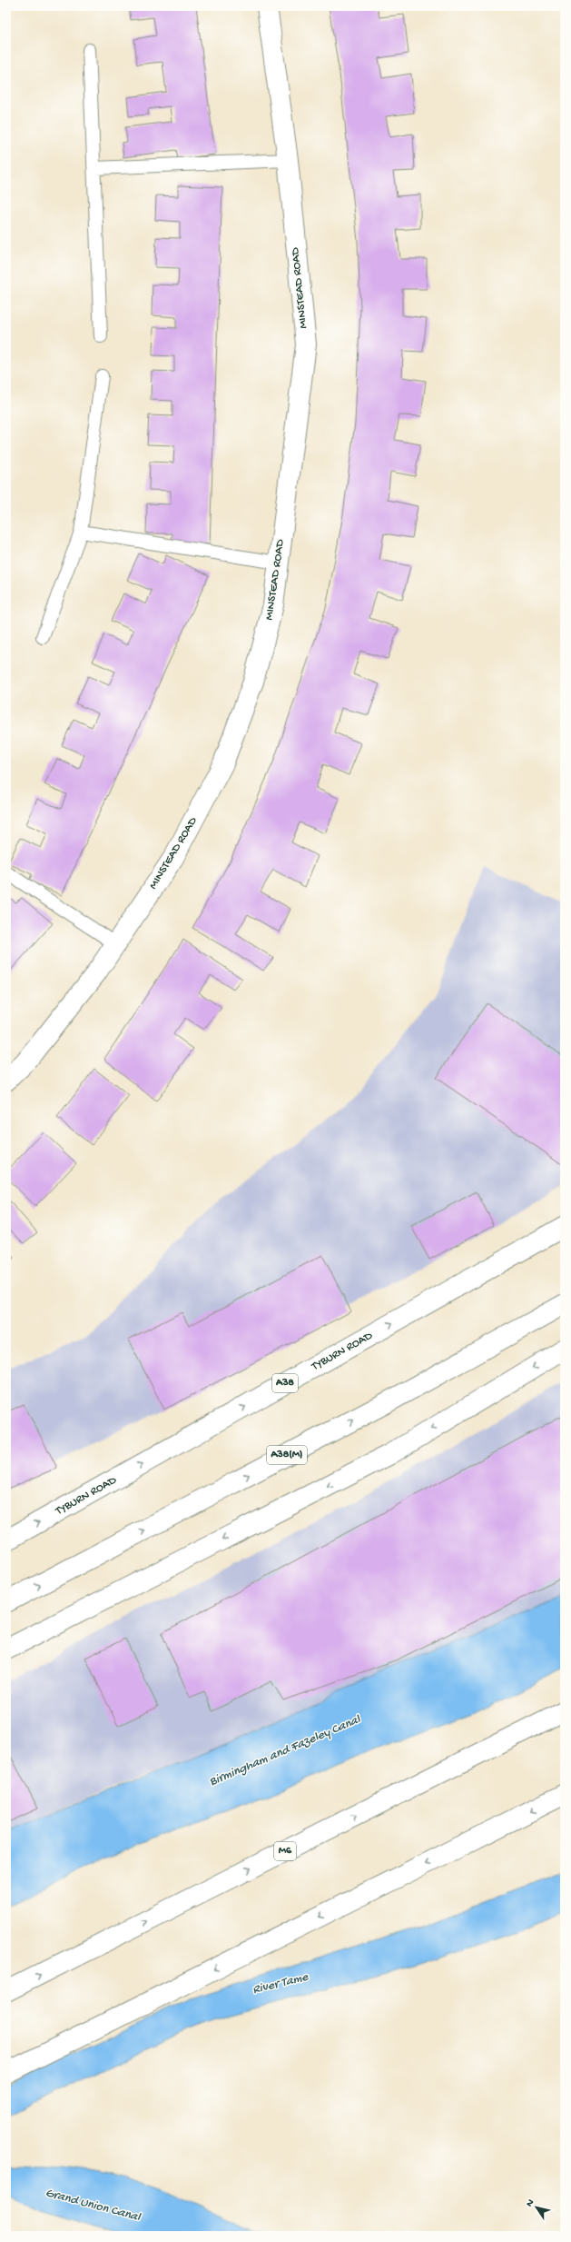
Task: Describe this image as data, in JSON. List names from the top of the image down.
{
  "streets": {
    "main road": [
      "MINSTEAD ROAD",
      "TYBURN ROAD",
      "A38",
      "A38(M)",
      "M6"
    ]
  },
  "water": ["Birmingham and Fazeley Canal", "River Tame", "Grand Union Canal"],
  "north": "top left"
}
